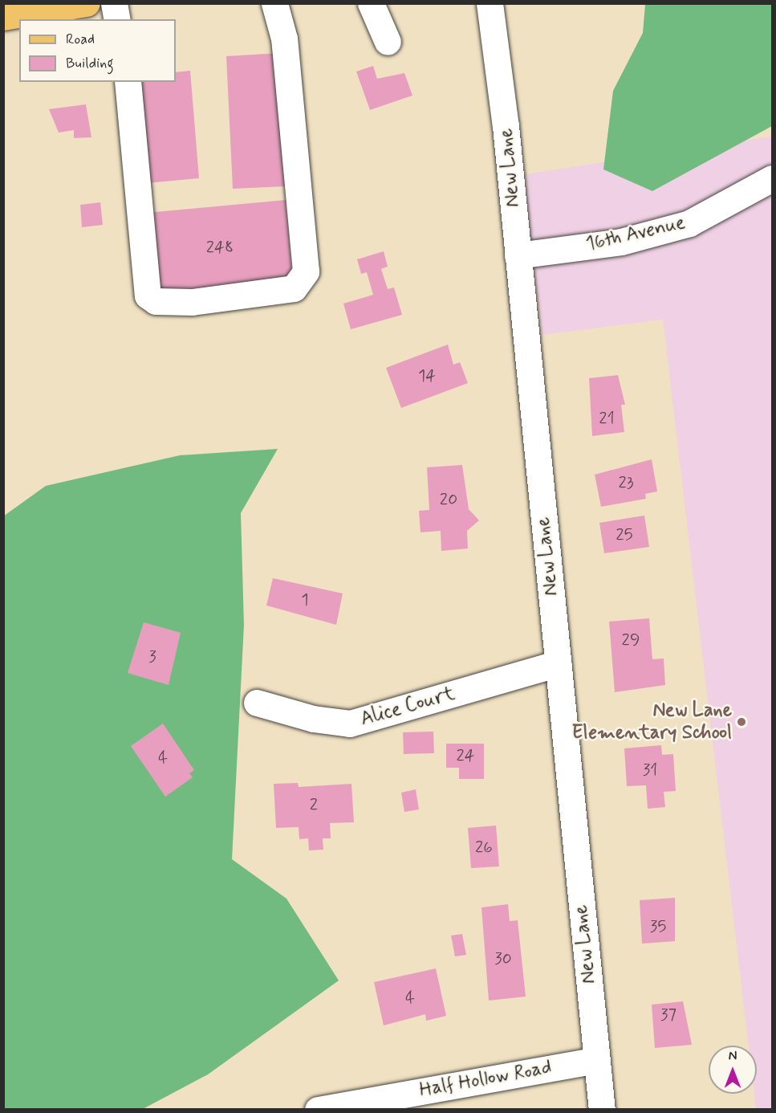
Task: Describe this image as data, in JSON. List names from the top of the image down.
{
  "streets": {
    "street": [
      "New Lane",
      "16th Avenue",
      "Alice Court",
      "Half Hollow Road"
    ]
  },
  "crossings": [
    ["New Lane", "16th Avenue"],
    ["New Lane", "Alice Court"],
    ["New Lane", "Half Hollow Road"]
  ],
  "places": ["New Lane Elementary School"],
  "house_numbers": [
    "248",
    "14",
    "21",
    "23",
    "20",
    "25",
    "1",
    "29",
    "3",
    "24",
    "4",
    "31",
    "2",
    "26",
    "35",
    "30",
    "4",
    "37"
  ],
  "legend": ["Road", "Building"],
  "north": "top"
}
